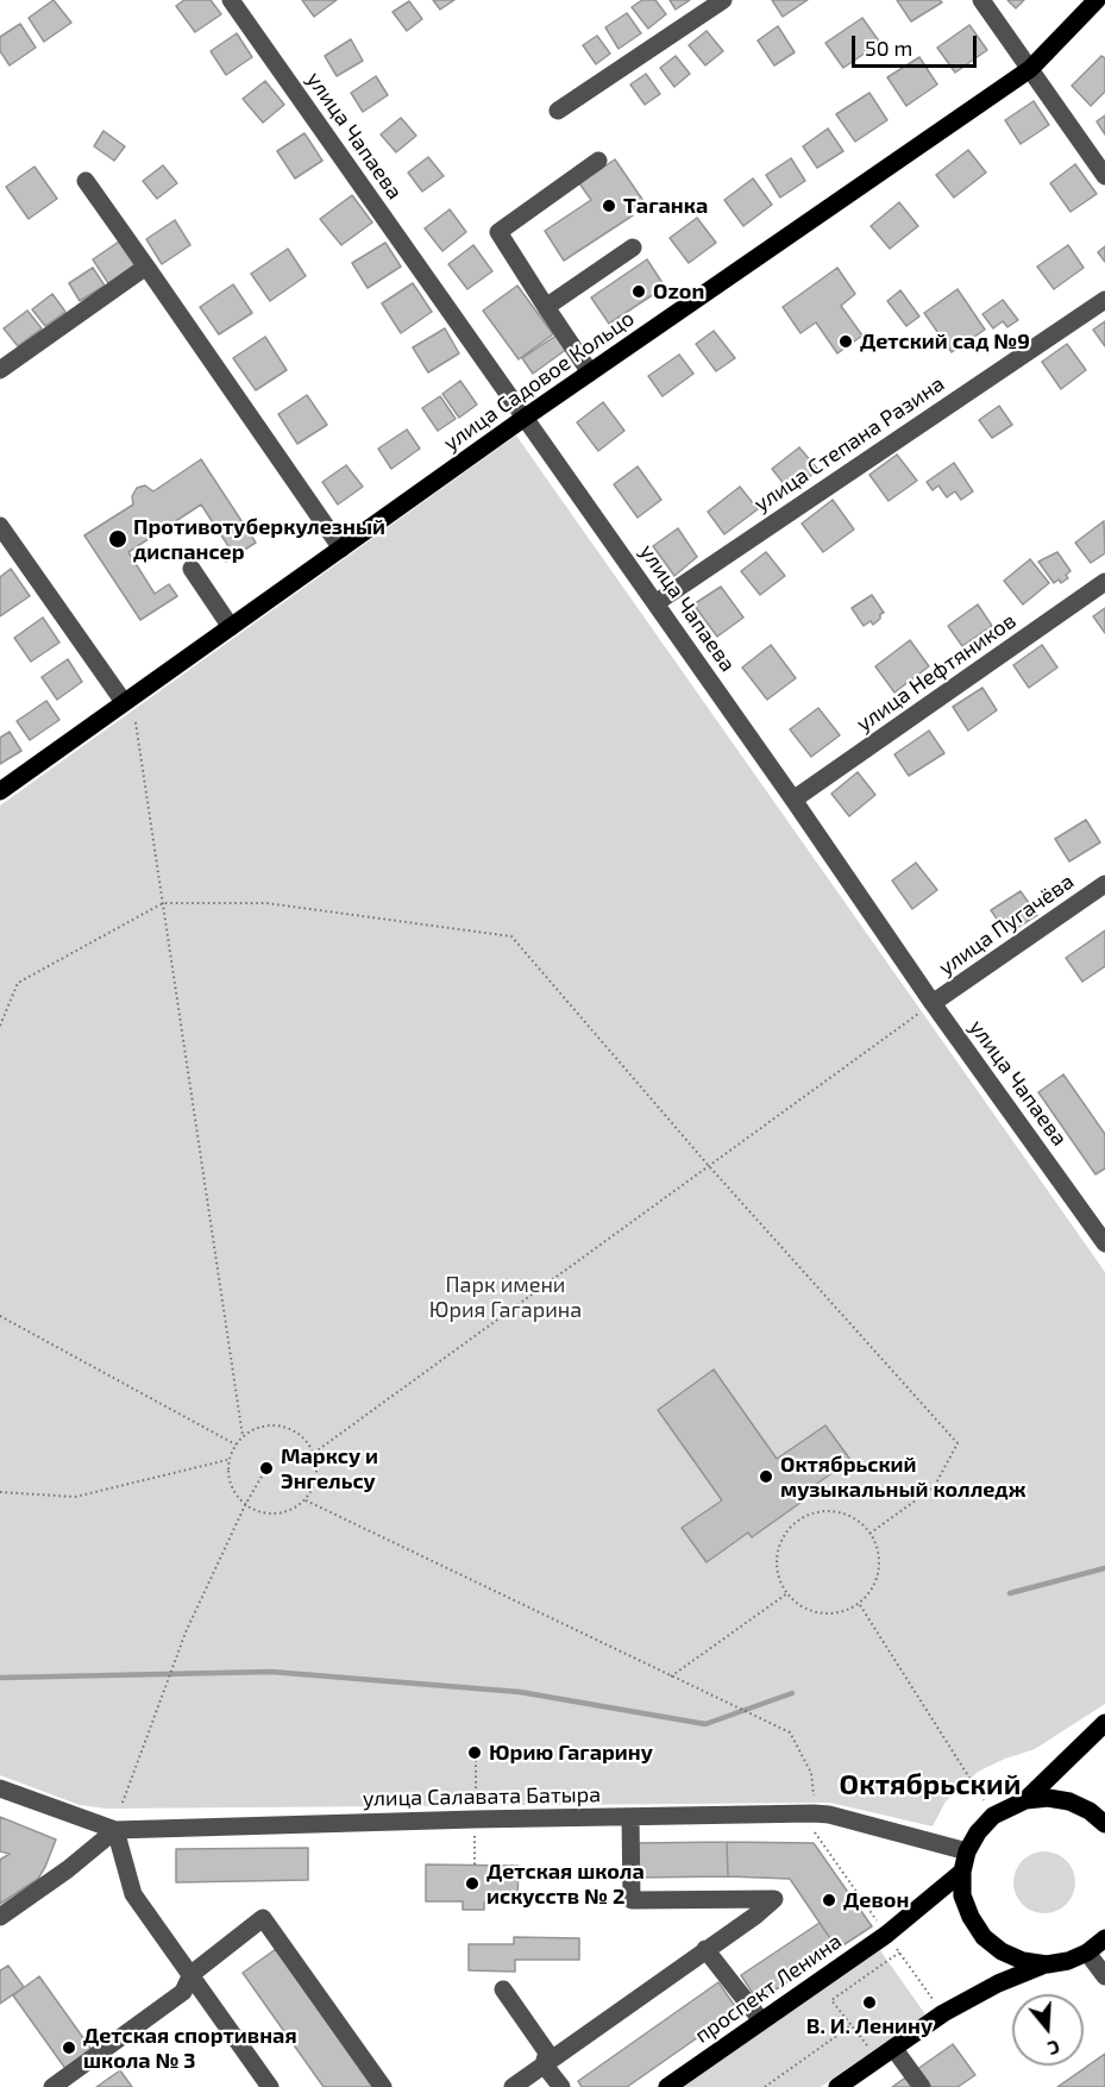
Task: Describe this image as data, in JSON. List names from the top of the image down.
{
  "streets": {
    "main road": ["улица Садовое Кольцо", "проспект Ленина"],
    "street": [
      "улица Чапаева",
      "улица Степана Разина",
      "улица Нефтяников",
      "улица Пугачёва",
      "улица Салавата Батыра"
    ]
  },
  "crossings": [
    ["улица Чапаева", "улица Садовое Кольцо"],
    ["улица Чапаева", "улица Степана Разина"],
    ["улица Чапаева", "улица Нефтяников"],
    ["улица Чапаева", "улица Пугачёва"]
  ],
  "districts": ["Октябрьский"],
  "parks": ["Парк имени Юрия Гагарина"],
  "places": [
    "Таганка",
    "Ozon",
    "Детский сад №9",
    "Противотуберкулезный диспансер",
    "Марксу и Энгельсу",
    "Октябрьский музыкальный колледж",
    "Юрию Гагарину",
    "Детская школа искусств № 2",
    "Девон",
    "В. И. Ленину",
    "Детская спортивная школа № 3"
  ],
  "scale_bar": "50 m",
  "north": "bottom"
}
